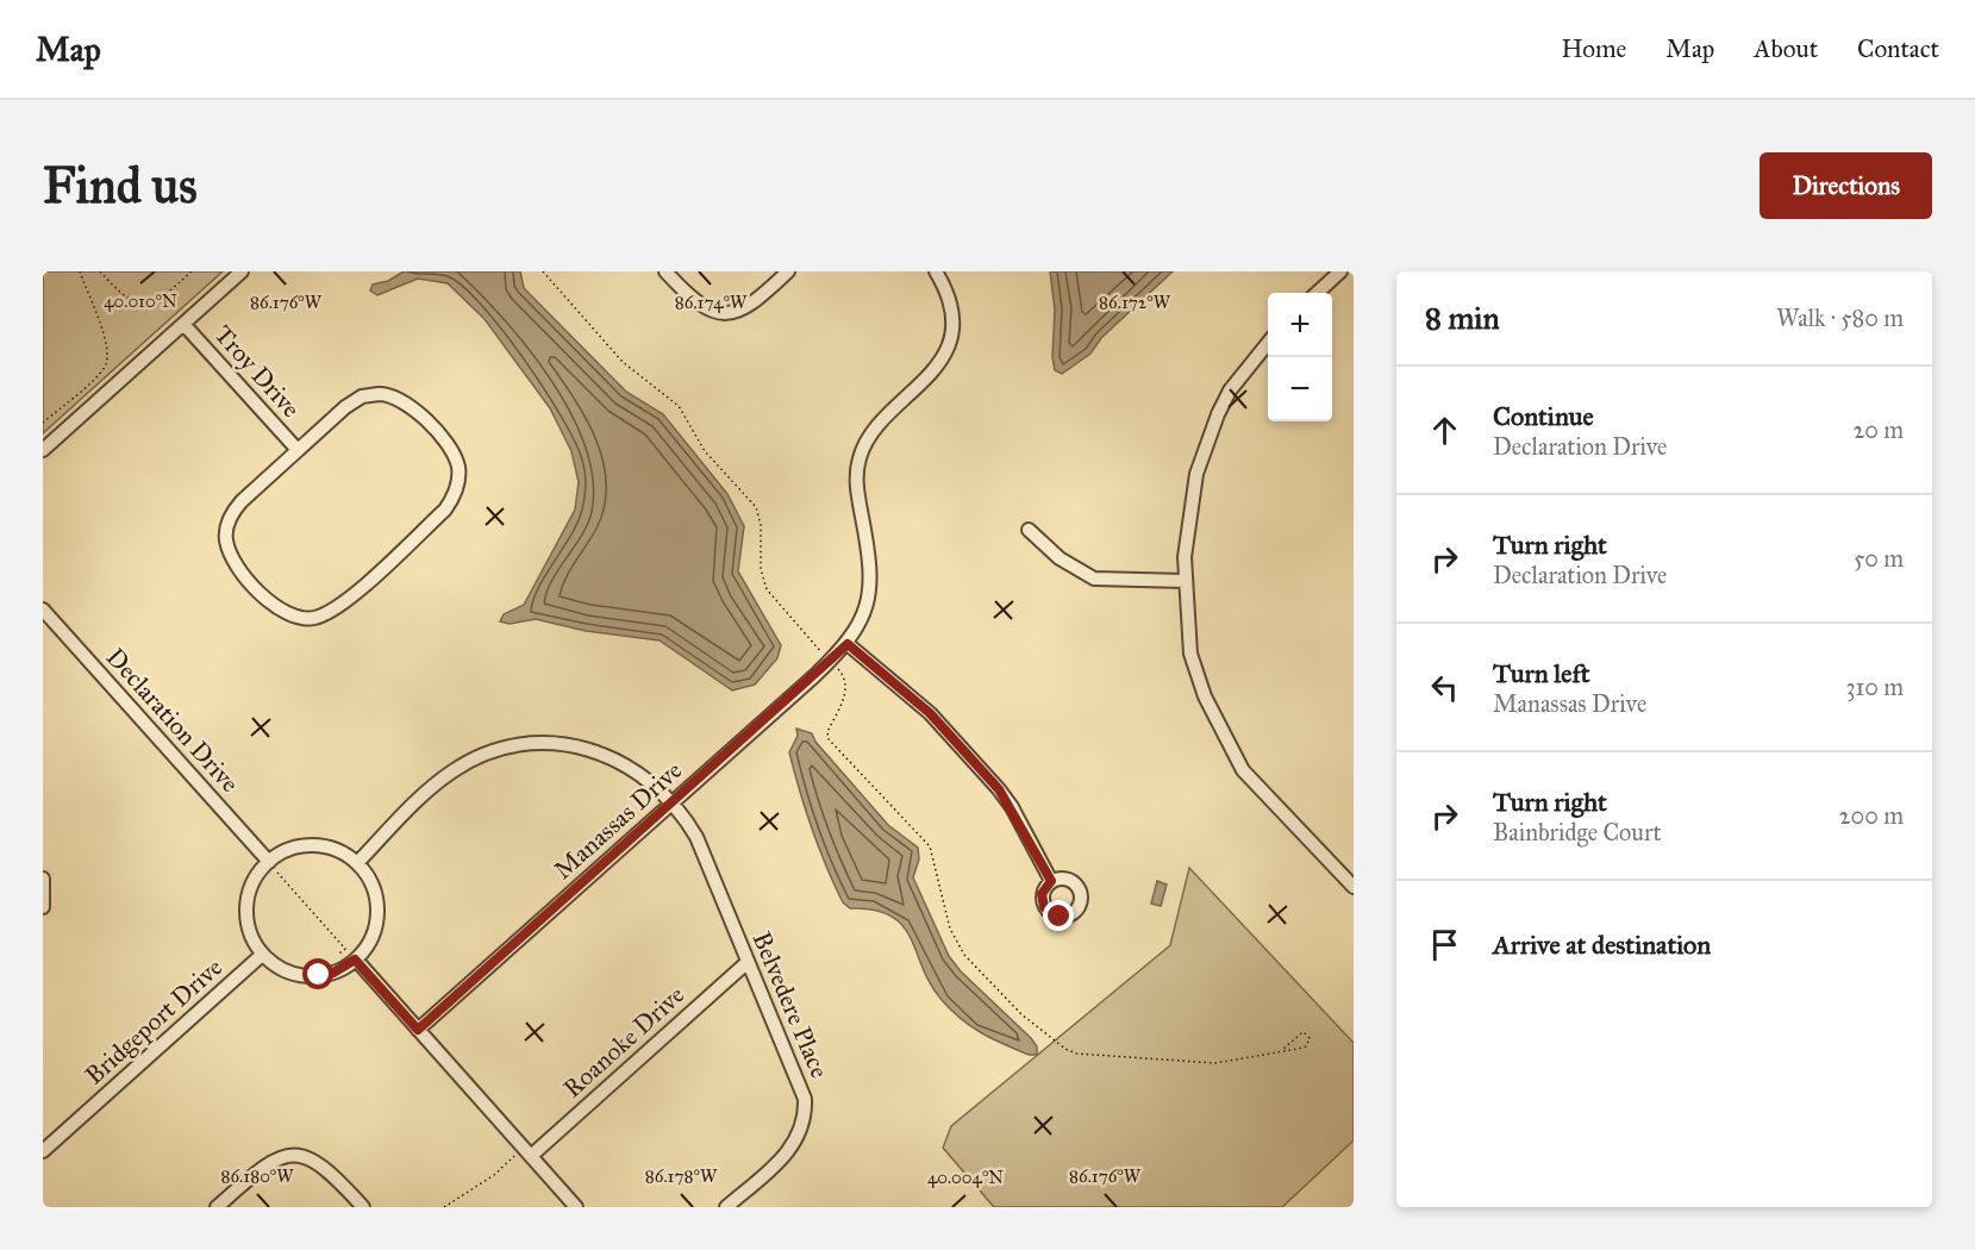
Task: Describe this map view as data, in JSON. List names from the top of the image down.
{
  "streets": {
    "street": [
      "Troy Drive",
      "Declaration Drive",
      "Manassas Drive",
      "Belvedere Place",
      "Bridgeport Drive",
      "Roanoke Drive"
    ]
  },
  "crossings": [
    ["Manassas Drive", "Belvedere Place"],
    ["Belvedere Place", "Roanoke Drive"]
  ],
  "page": {
    "header": "Map",
    "nav": [
      "Home",
      "Map",
      "About",
      "Contact"
    ],
    "buttons": "Directions",
    "title": "Find us",
    "heading": ["8 min", "Walk · 580 m"],
    "map_buttons": ["+", "−"],
    "list": [
      ["Continue", "Declaration Drive", "20 m"],
      ["Turn right", "Declaration Drive", "50 m"],
      ["Turn left", "Manassas Drive", "310 m"],
      ["Turn right", "Bainbridge Court", "200 m"],
      "Arrive at destination"
    ]
  },
  "coordinates": [
    "40.010°N",
    "86.176°W",
    "86.174°W",
    "86.172°W",
    "86.180°W",
    "86.178°W",
    "40.004°N"
  ]
}
